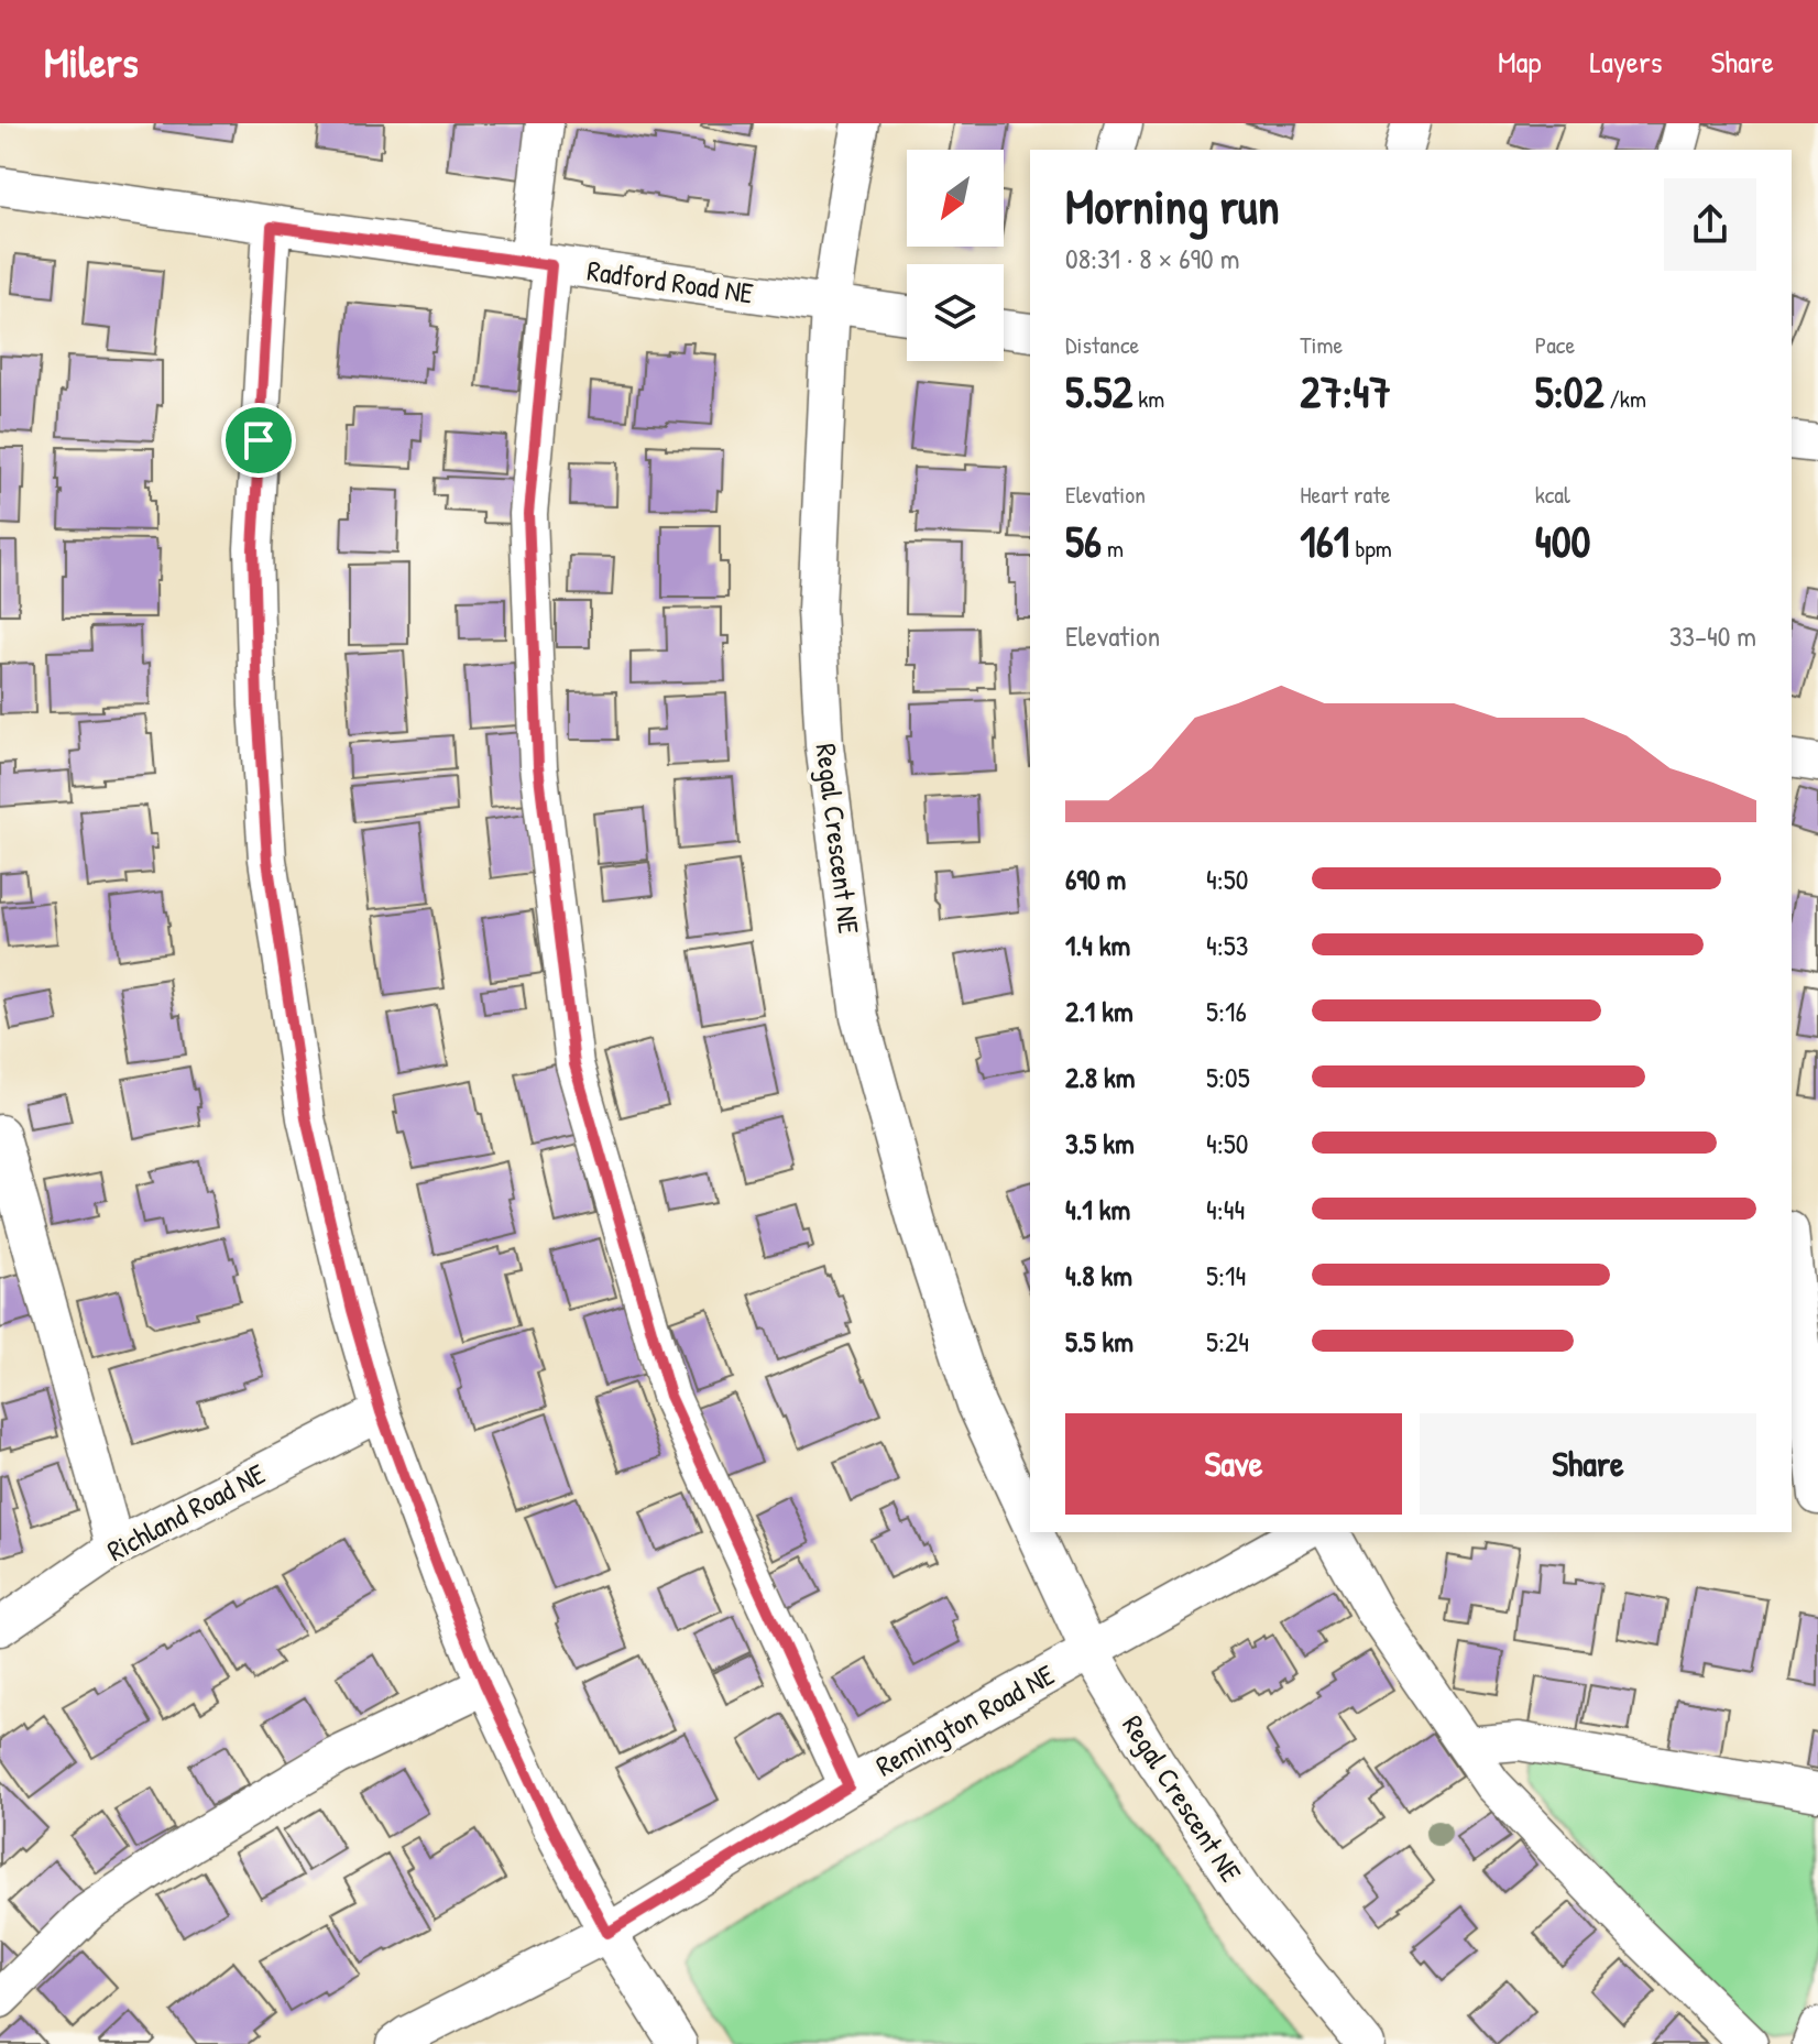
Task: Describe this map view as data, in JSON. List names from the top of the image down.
{
  "streets": {
    "street": [
      "Radford Road NE",
      "Regal Crescent NE",
      "Richland Road NE",
      "Remington Road NE"
    ]
  },
  "crossings": [
    ["Radford Road NE", "Regal Crescent NE"],
    ["Regal Crescent NE", "Remington Road NE"]
  ],
  "north": "bottom left",
  "page": {
    "header": "Milers",
    "nav": ["Map", "Layers", "Share"],
    "heading": ["Morning run", "08:31 · 8 × 690 m"],
    "stats": [
      ["Distance", "5.52 km"],
      ["Time", "27:47"],
      ["Pace", "5:02 /km"],
      ["Elevation", "56 m"],
      ["Heart rate", "161 bpm"],
      ["kcal", "400"]
    ],
    "chart": ["Elevation", "33–40 m"],
    "list": [
      {
        "name": "690 m",
        "note": "4:50"
      },
      {
        "name": "1.4 km",
        "note": "4:53"
      },
      {
        "name": "2.1 km",
        "note": "5:16"
      },
      {
        "name": "2.8 km",
        "note": "5:05"
      },
      {
        "name": "3.5 km",
        "note": "4:50"
      },
      {
        "name": "4.1 km",
        "note": "4:44"
      },
      {
        "name": "4.8 km",
        "note": "5:14"
      },
      {
        "name": "5.5 km",
        "note": "5:24"
      }
    ],
    "buttons": ["Save", "Share"]
  }
}
